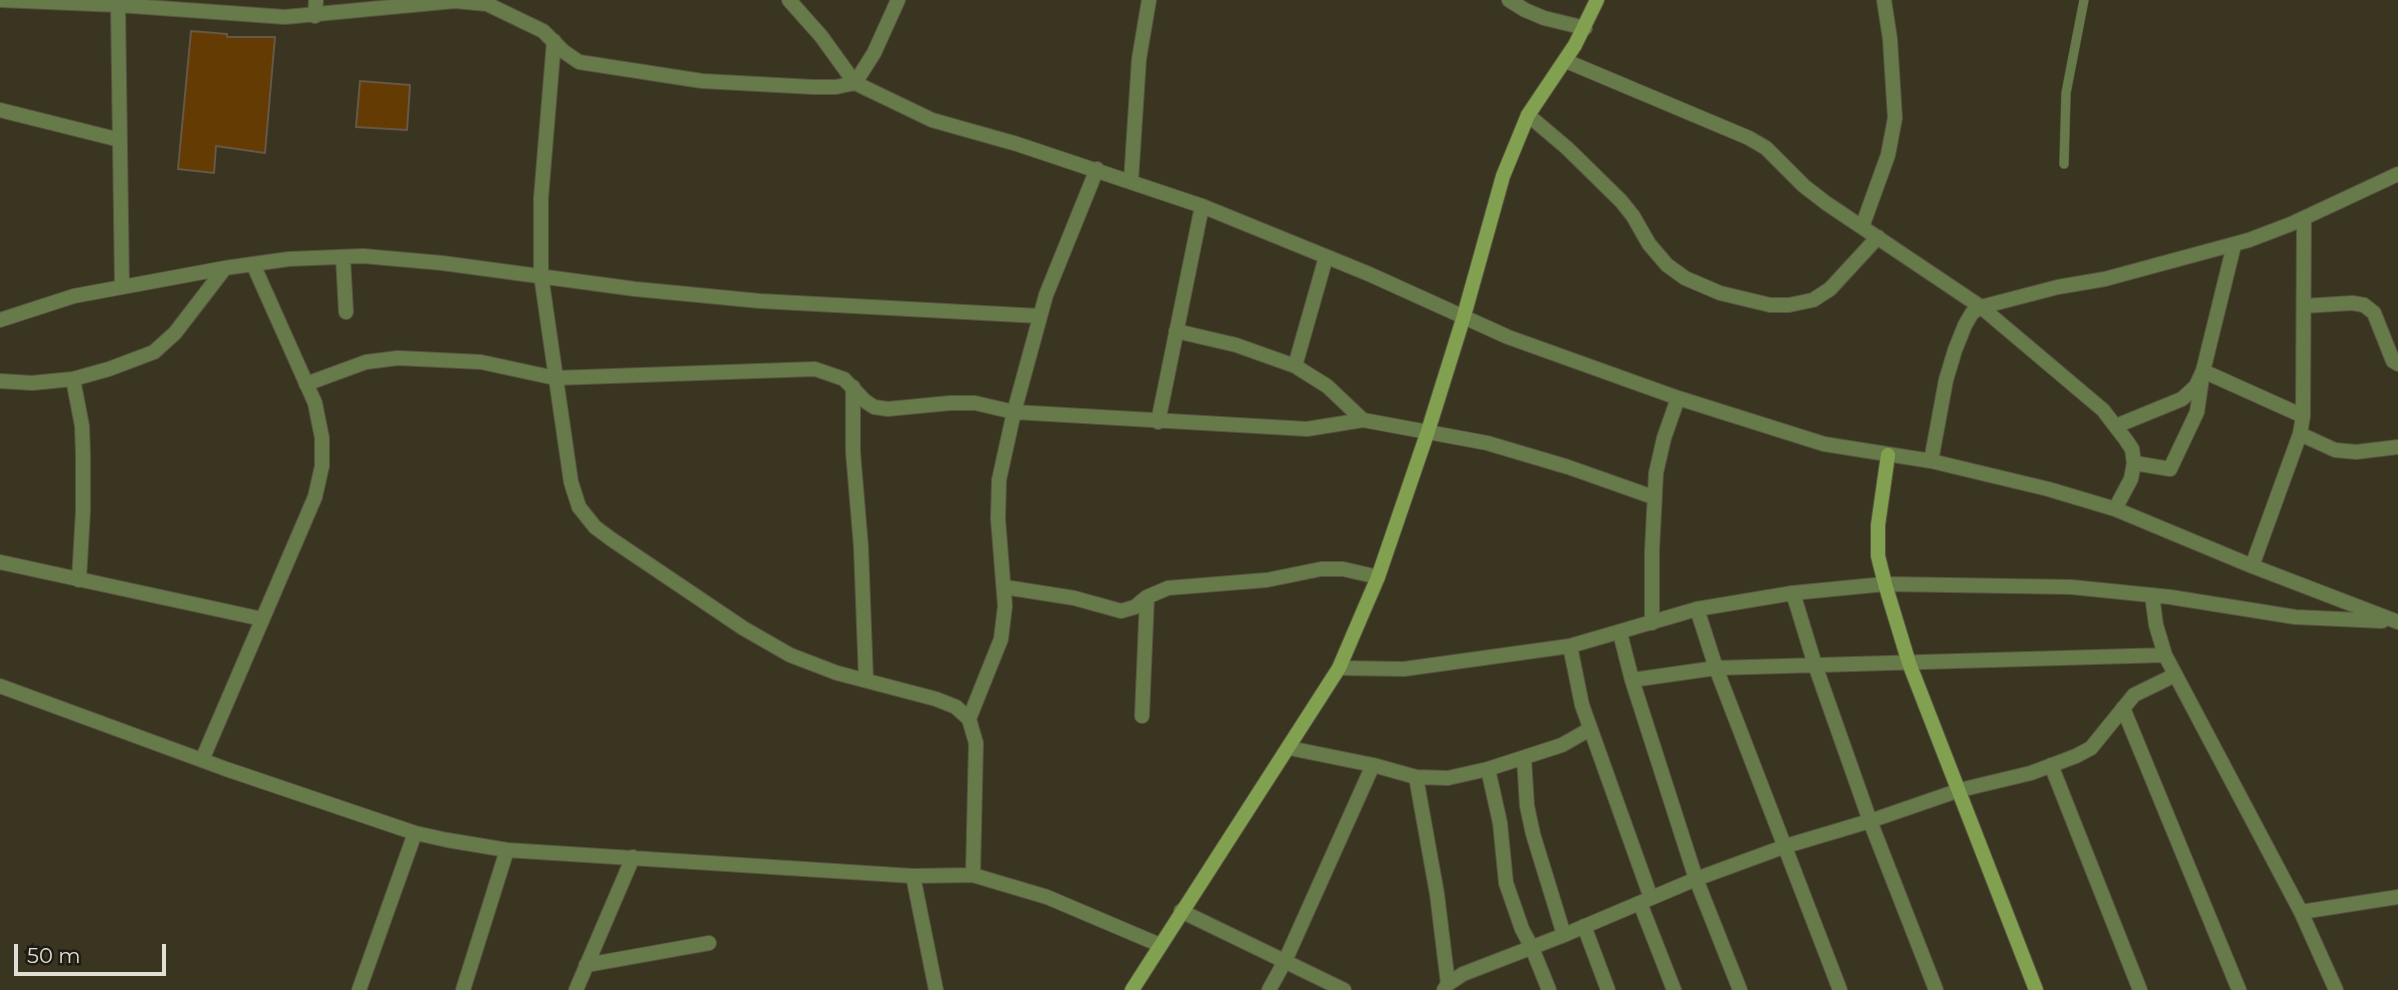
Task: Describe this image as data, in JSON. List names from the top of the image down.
{
  "scale_bar": "50 m"
}
